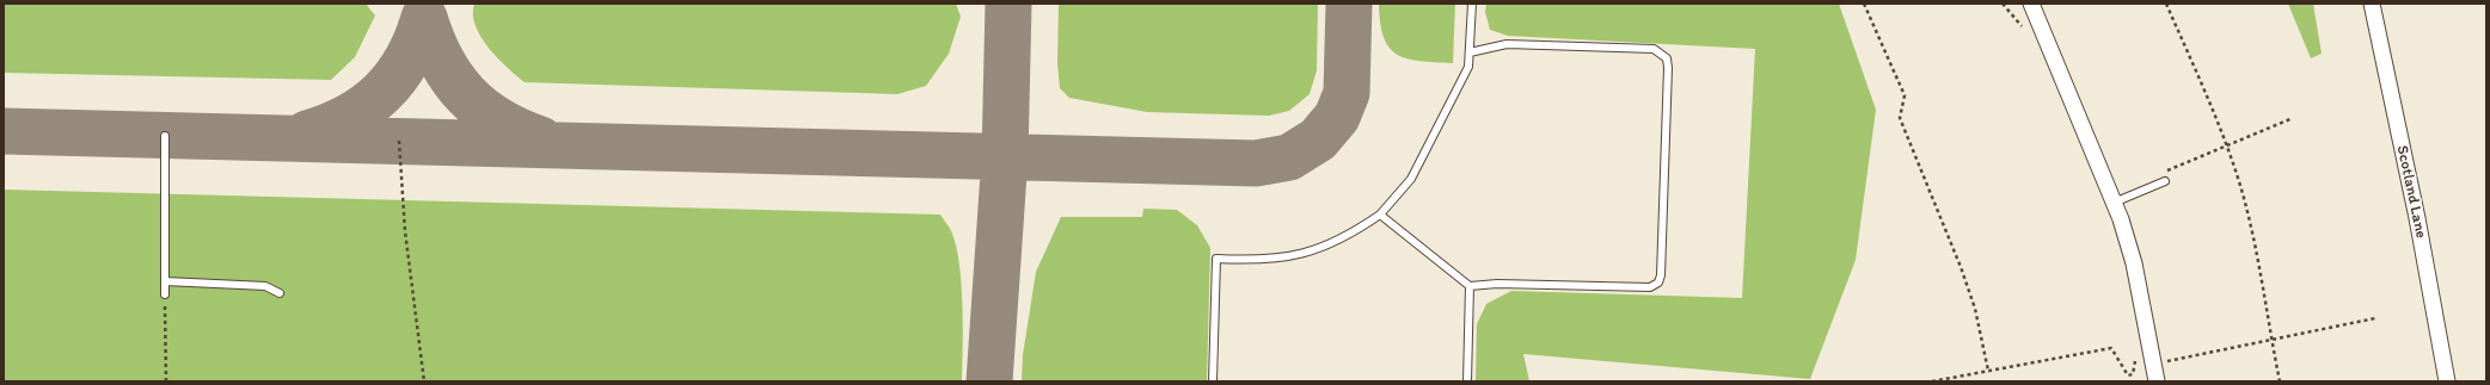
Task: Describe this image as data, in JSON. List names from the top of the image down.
{
  "streets": {
    "street": ["Scotland Lane"]
  }
}
